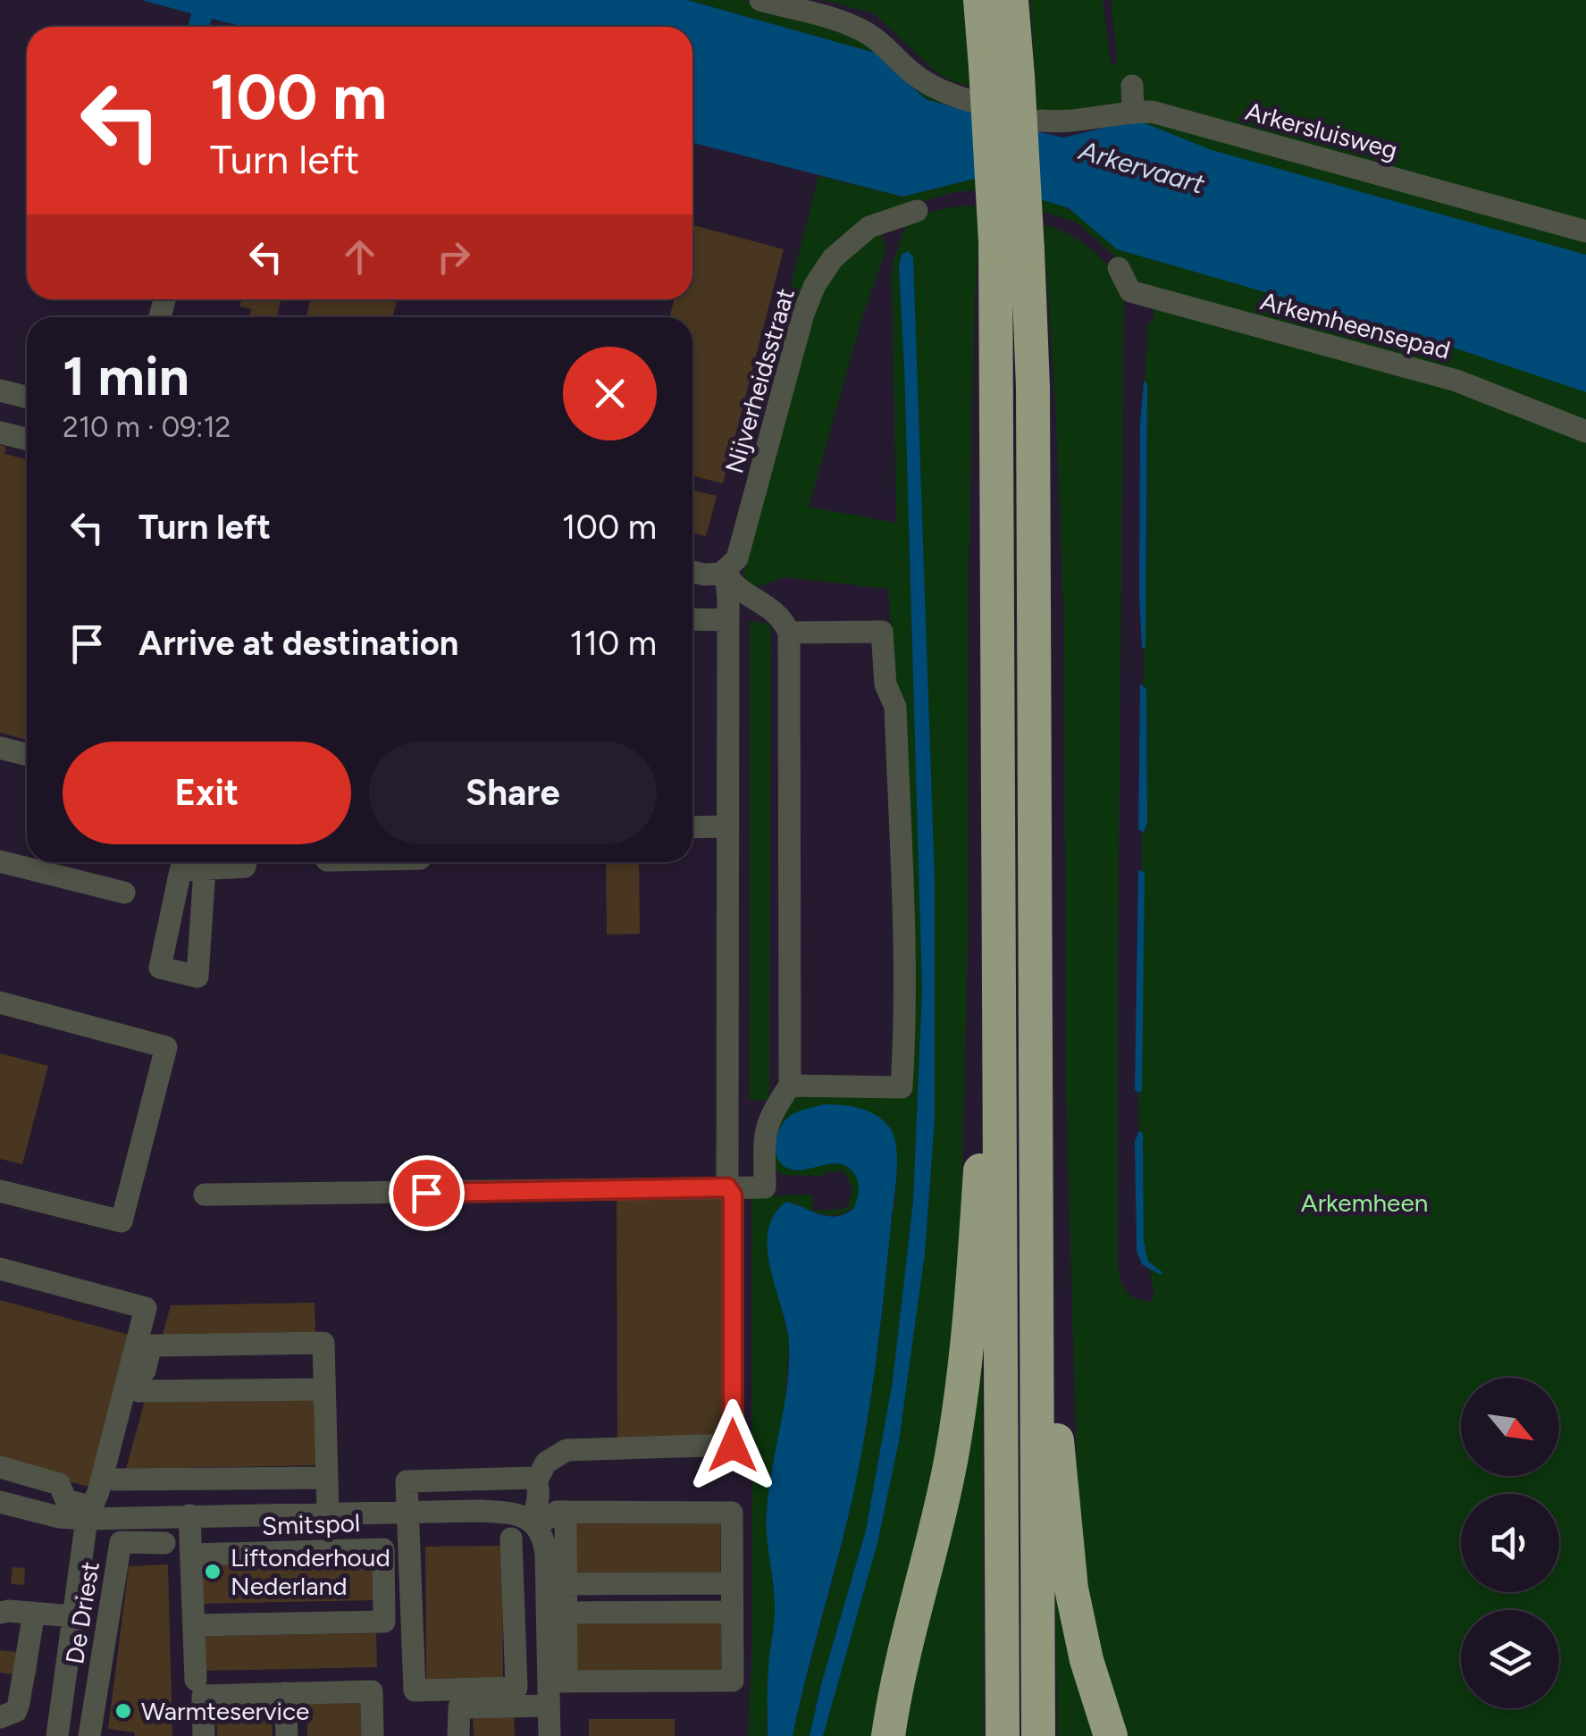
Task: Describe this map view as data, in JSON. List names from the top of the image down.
{
  "streets": {
    "street": [
      "Arkersluisweg",
      "Arkemheensepad",
      "Nijverheidsstraat",
      "Smitspol",
      "De Driest"
    ]
  },
  "crossings": [
    ["Smitspol", "De Driest"]
  ],
  "water": ["Arkervaart"],
  "parks": ["Arkemheen"],
  "places": ["Liftonderhoud Nederland", "Warmteservice"],
  "north": "bottom right",
  "page": {
    "turn": ["100 m", "Turn left"],
    "heading": ["1 min", "210 m · 09:12"],
    "list": [
      {
        "name": "Turn left",
        "value": "100 m"
      },
      {
        "name": "Arrive at destination",
        "value": "110 m"
      }
    ],
    "buttons": ["Exit", "Share"]
  }
}
